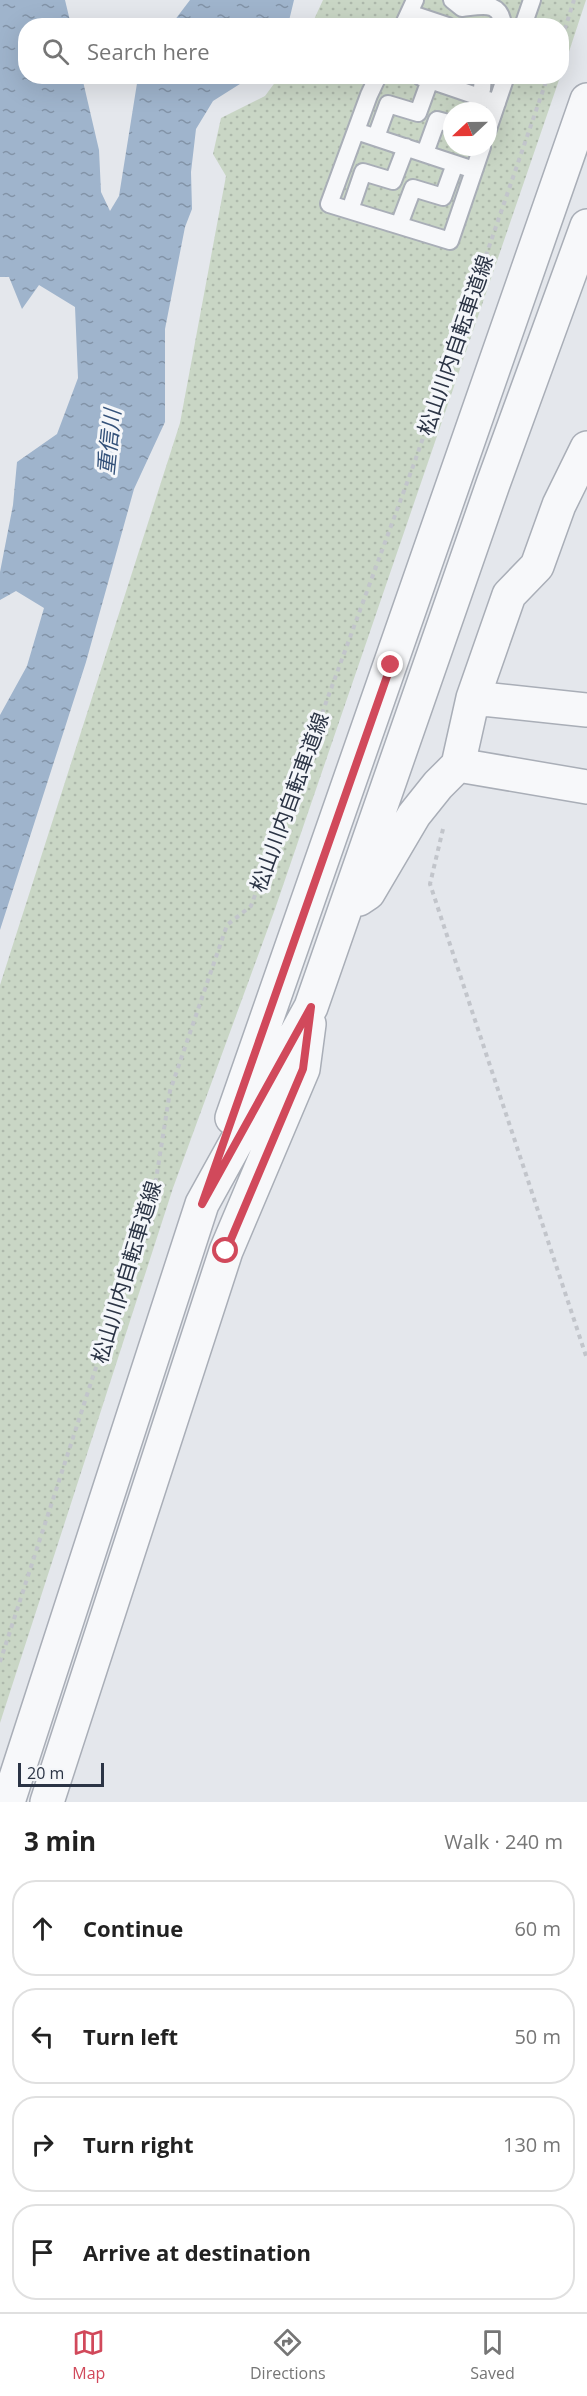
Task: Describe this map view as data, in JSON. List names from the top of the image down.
{
  "streets": {
    "path": ["松山川内自転車道線"]
  },
  "water": ["重信川"],
  "scale_bar": "20 m",
  "north": "left",
  "page": {
    "search": "Search here",
    "scale": "20 m",
    "heading": ["3 min", "Walk · 240 m"],
    "list": [
      ["Continue", "60 m"],
      ["Turn left", "50 m"],
      ["Turn right", "130 m"],
      "Arrive at destination"
    ],
    "nav": ["Map", "Directions", "Saved"]
  }
}
